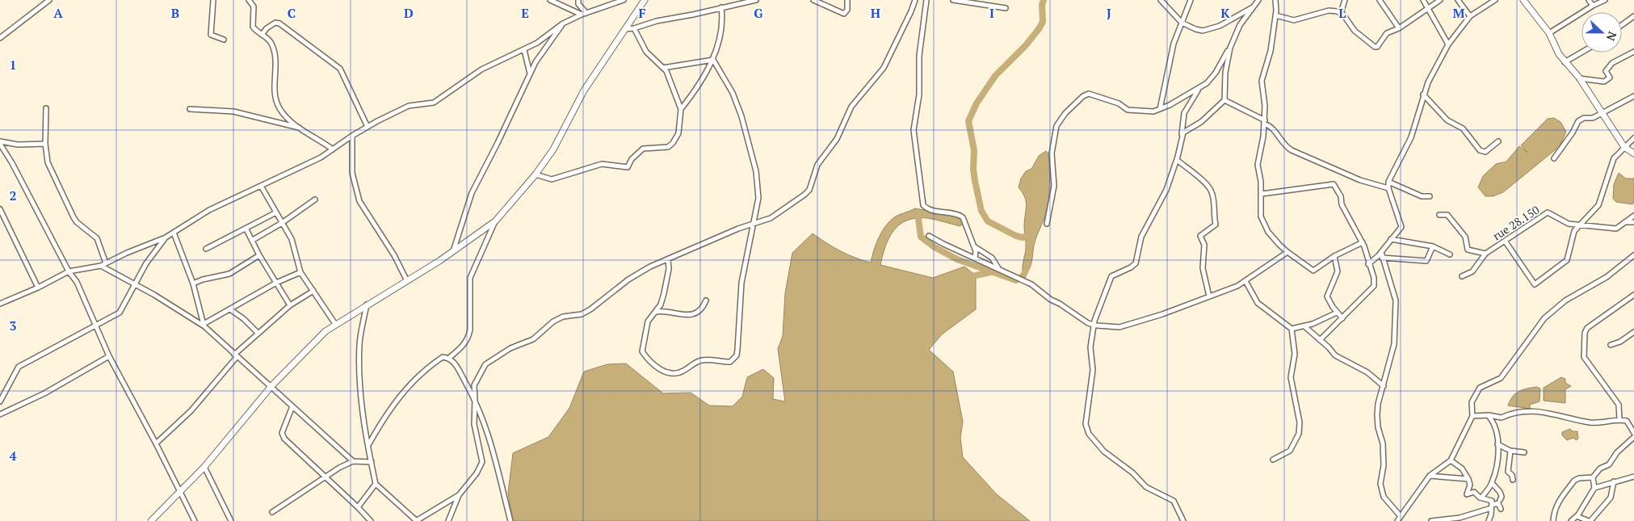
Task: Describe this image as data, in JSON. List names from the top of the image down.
{
  "streets": {
    "street": ["rue 28.150"]
  },
  "north": "right",
  "grid": {
    "columns": [
      "A",
      "B",
      "C",
      "D",
      "E",
      "F",
      "G",
      "H",
      "I",
      "J",
      "K",
      "L",
      "M"
    ],
    "rows": [
      "1",
      "2",
      "3",
      "4"
    ]
  }
}
